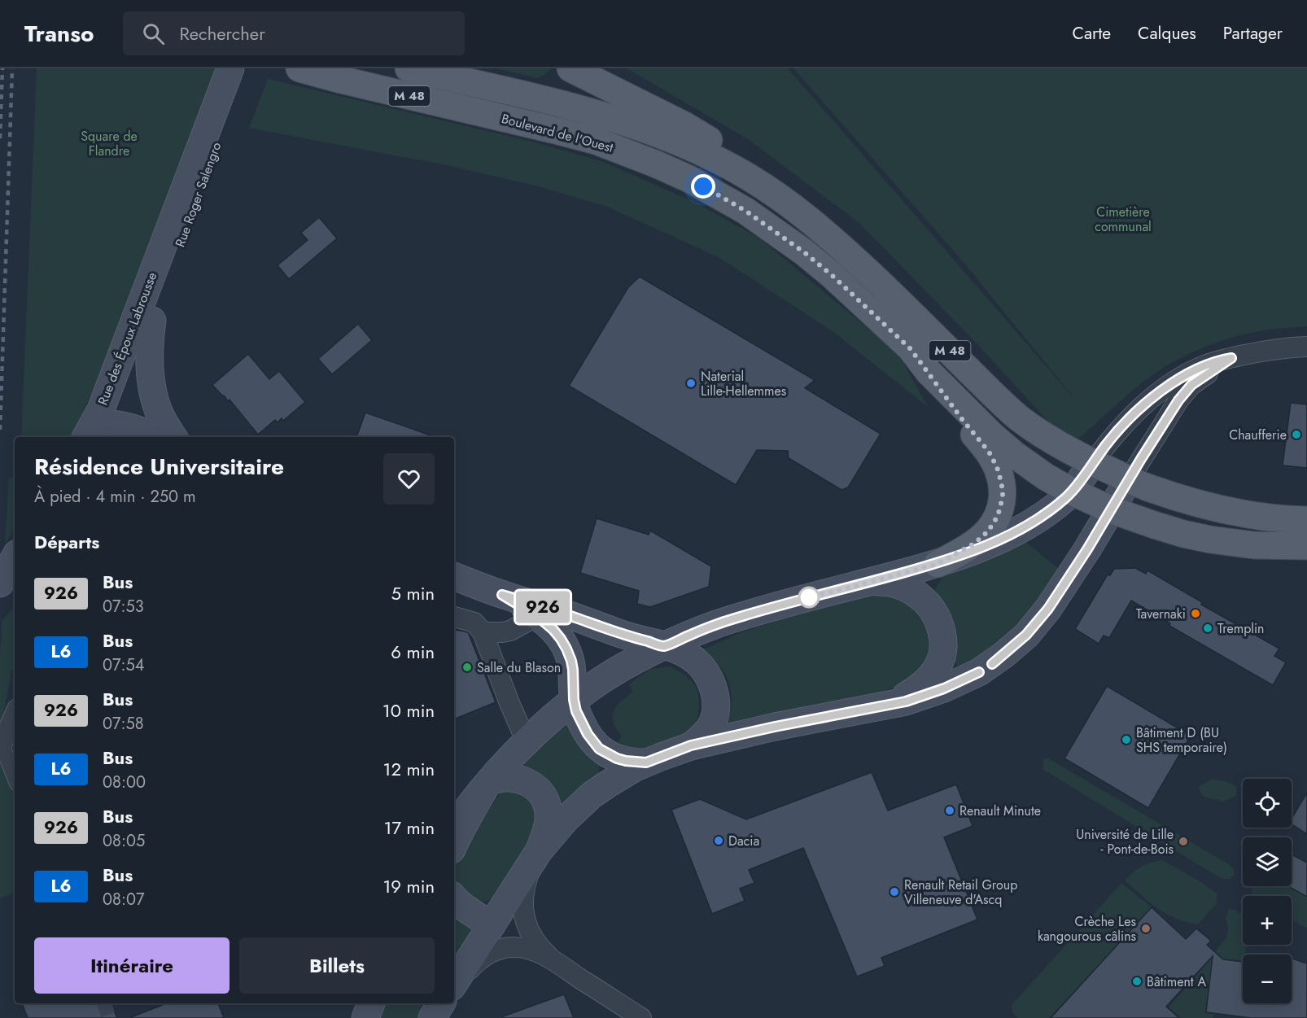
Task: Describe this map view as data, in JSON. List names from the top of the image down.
{
  "streets": {
    "main road": [
      "M 48",
      "Boulevard de l'Ouest",
      "Rue Roger Salengro",
      "Rue des Époux Labrousse"
    ]
  },
  "crossings": [
    ["Rue Roger Salengro", "Rue des Époux Labrousse"]
  ],
  "parks": ["Square de Flandre", "Cimetière communal"],
  "places": [
    "Naterial Lille-Hellemmes",
    "Chaufferie",
    "Tavernaki",
    "Tremplin",
    "Salle du Blason",
    "Bâtiment D (BU SHS temporaire)",
    "Renault Minute",
    "Dacia",
    "Université de Lille - Pont-de-Bois",
    "Renault Retail Group Villeneuve d'Ascq",
    "Crèche Les kangourous câlins",
    "Bâtiment A"
  ],
  "lines": ["bus line 926"],
  "page": {
    "header": "Transo",
    "search": "Rechercher",
    "nav": ["Carte", "Calques", "Partager"],
    "on_map": "926",
    "heading": [
      ["Résidence Universitaire", "À pied · 4 min · 250 m"],
      "Départs"
    ],
    "list": [
      {
        "mark": "926",
        "name": "Bus",
        "note": "07:53",
        "value": "5 min"
      },
      {
        "mark": "L6",
        "name": "Bus",
        "note": "07:54",
        "value": "6 min"
      },
      {
        "mark": "926",
        "name": "Bus",
        "note": "07:58",
        "value": "10 min"
      },
      {
        "mark": "L6",
        "name": "Bus",
        "note": "08:00",
        "value": "12 min"
      },
      {
        "mark": "926",
        "name": "Bus",
        "note": "08:05",
        "value": "17 min"
      },
      {
        "mark": "L6",
        "name": "Bus",
        "note": "08:07",
        "value": "19 min"
      }
    ],
    "map_buttons": ["+", "−"],
    "buttons": ["Itinéraire", "Billets"]
  }
}
